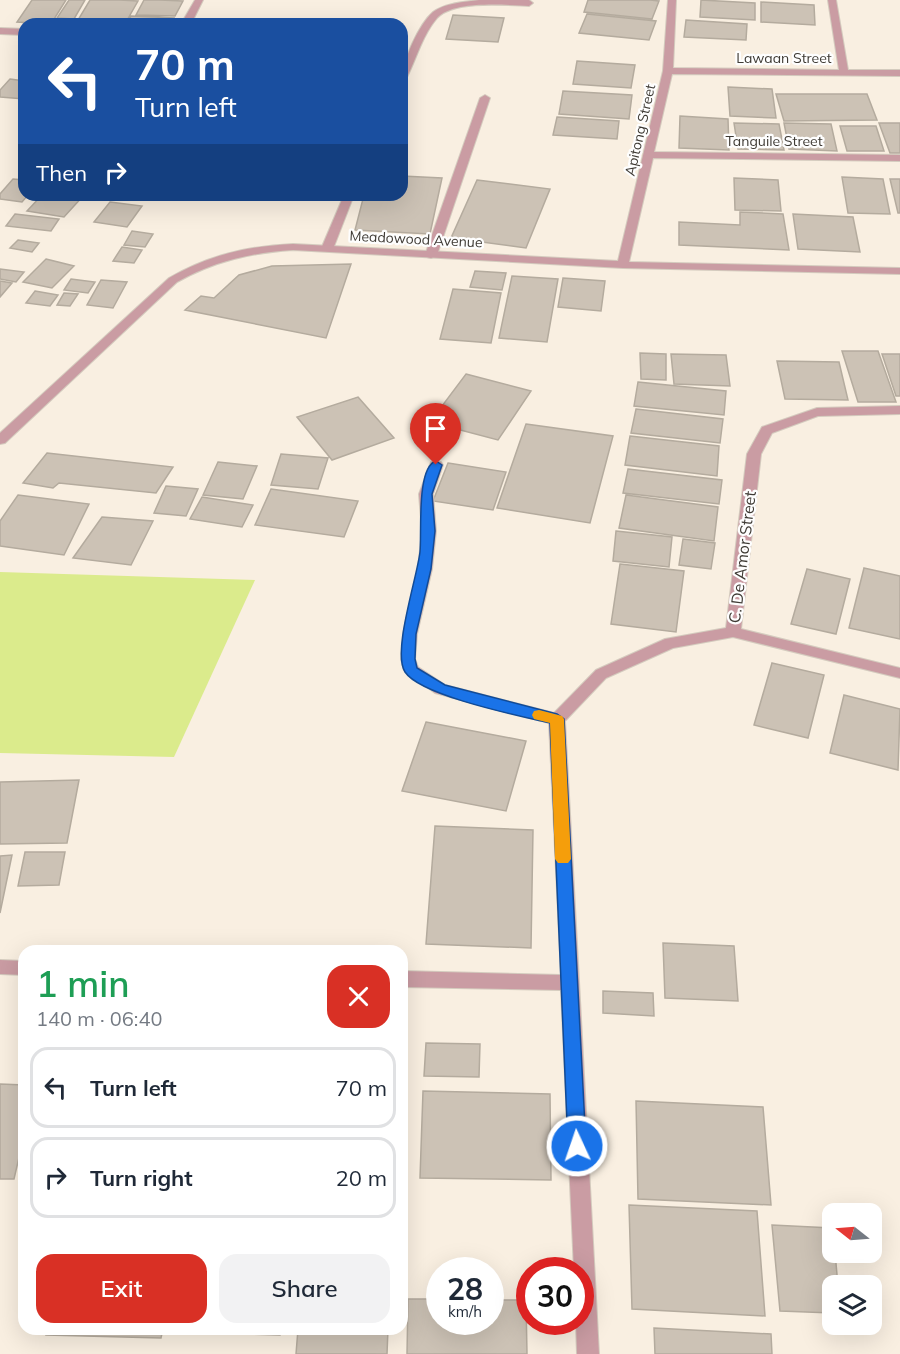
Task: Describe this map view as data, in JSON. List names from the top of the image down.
{
  "streets": {
    "street": [
      "Lawaan Street",
      "Apitong Street",
      "Tanguile Street",
      "Meadowood Avenue",
      "C. De Amor Street"
    ]
  },
  "crossings": [
    ["Lawaan Street", "Apitong Street"],
    ["Apitong Street", "Tanguile Street"],
    ["Apitong Street", "Meadowood Avenue"]
  ],
  "north": "left",
  "page": {
    "turn": ["70 m", "Turn left"],
    "then": "Then",
    "heading": ["1 min", "140 m · 06:40"],
    "list": [
      {
        "name": "Turn left",
        "value": "70 m"
      },
      {
        "name": "Turn right",
        "value": "20 m"
      }
    ],
    "buttons": ["Exit", "Share"],
    "speed": "28 km/h",
    "limit": "30"
  }
}
